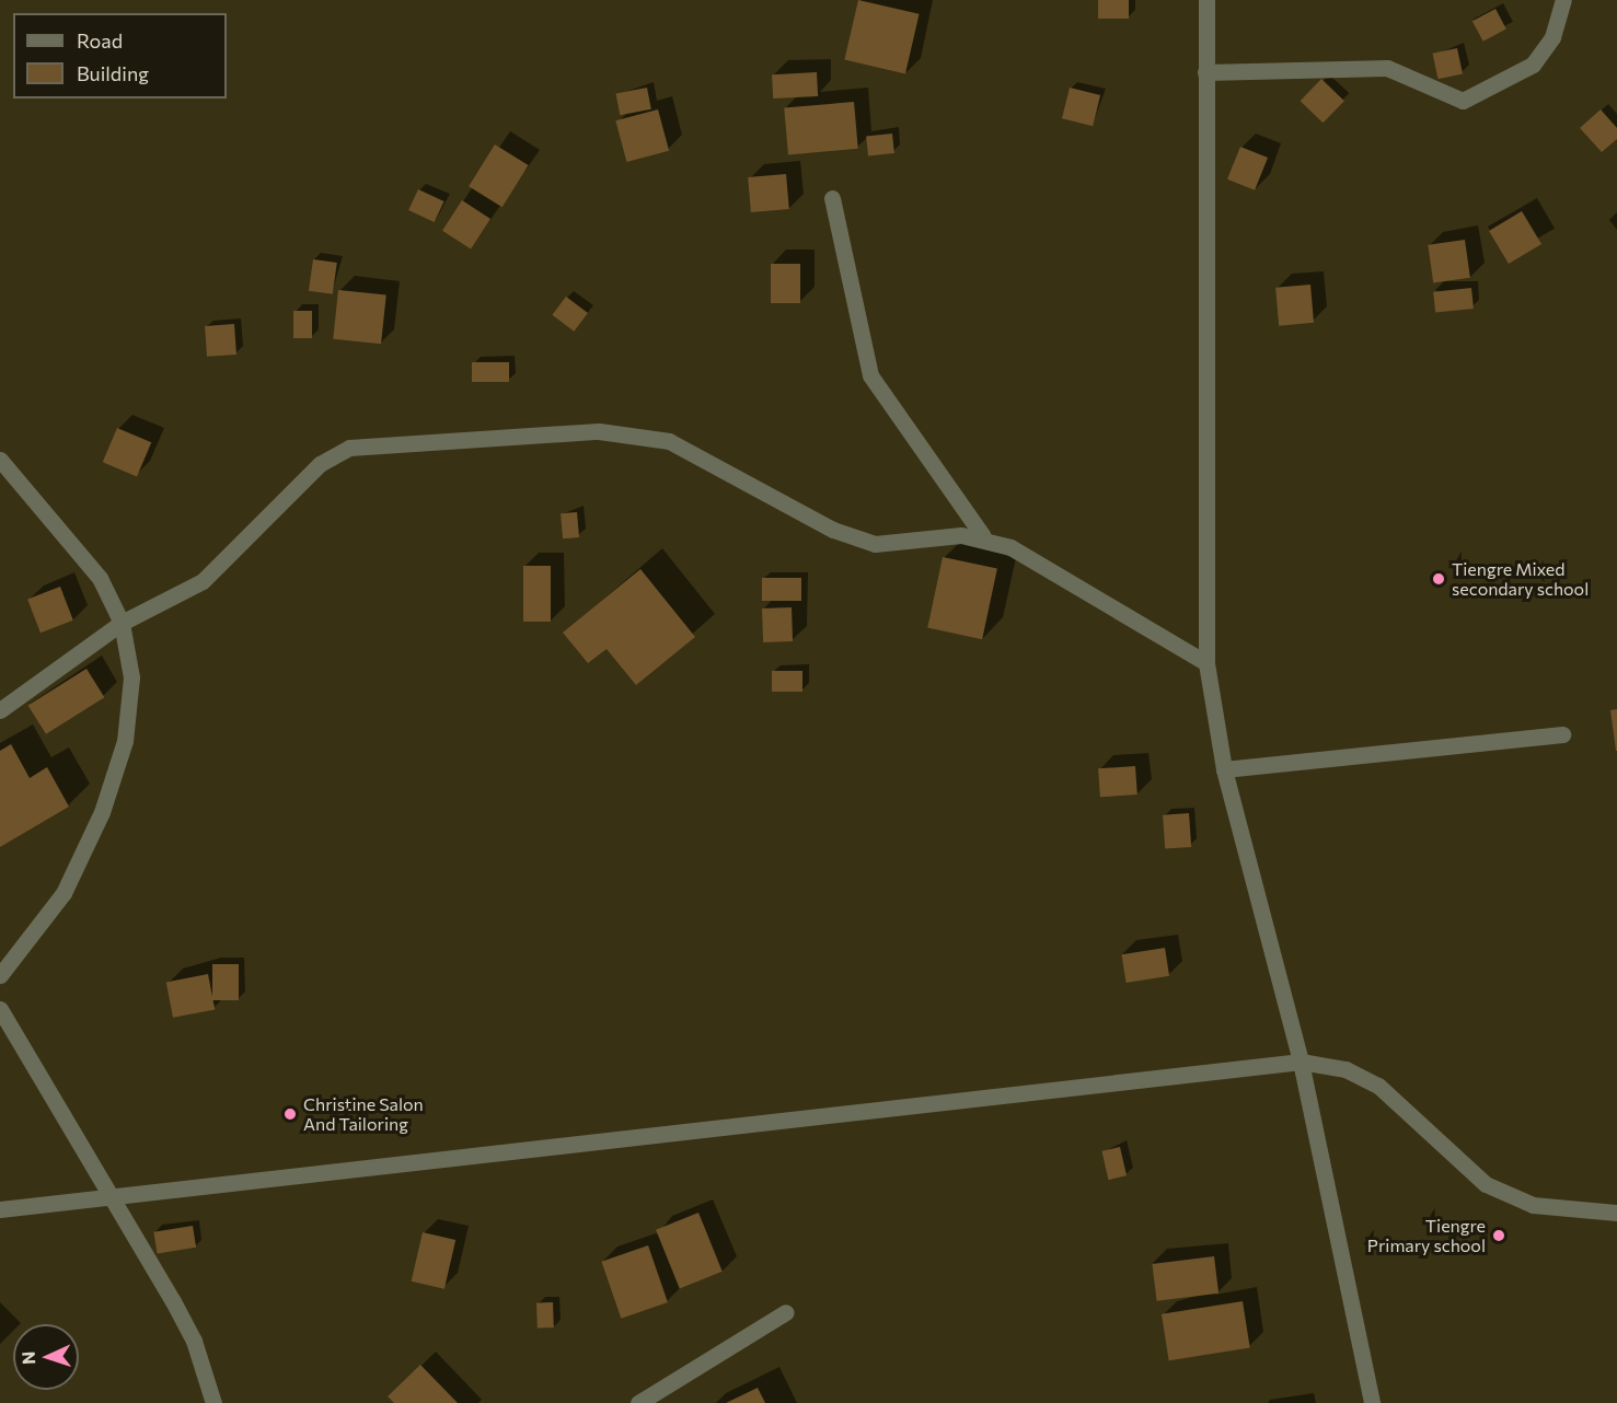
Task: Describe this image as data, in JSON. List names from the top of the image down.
{
  "places": ["Tiengre Mixed secondary school", "Christine Salon And Tailoring", "Tiengre Primary school"],
  "legend": ["Road", "Building"],
  "north": "left"
}
